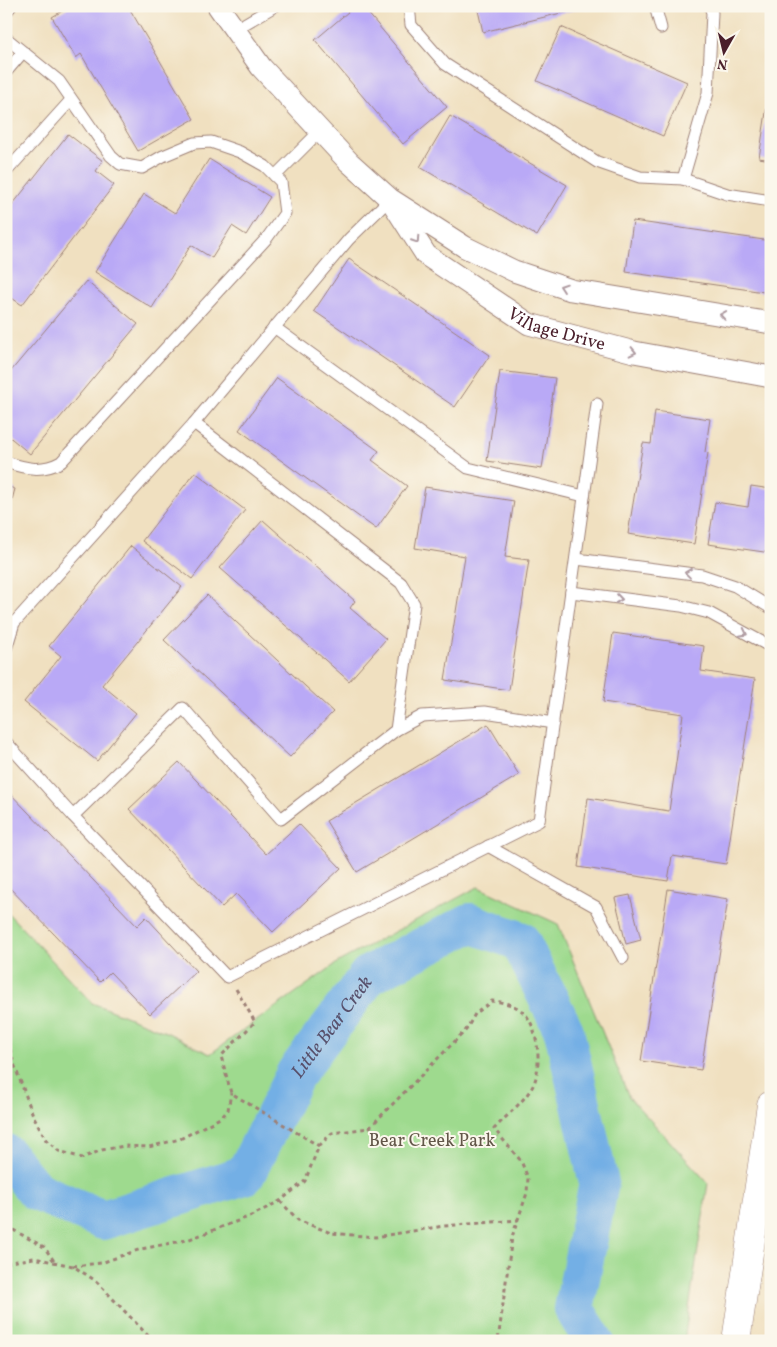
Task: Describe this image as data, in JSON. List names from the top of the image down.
{
  "streets": {
    "street": ["Village Drive"]
  },
  "water": ["Little Bear Creek"],
  "parks": ["Bear Creek Park"],
  "north": "bottom"
}
